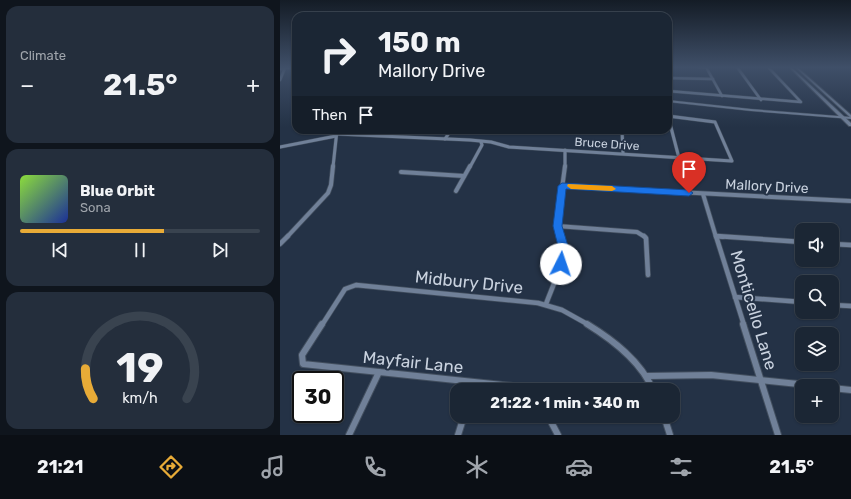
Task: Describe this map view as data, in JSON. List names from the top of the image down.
{
  "streets": {
    "street": [
      "Bruce Drive",
      "Mallory Drive",
      "Midbury Drive",
      "Monticello Lane",
      "Mayfair Lane"
    ]
  },
  "crossings": [
    ["Mallory Drive", "Monticello Lane"],
    ["Midbury Drive", "Mayfair Lane"]
  ],
  "page": {
    "tile": "Climate",
    "turn": ["150 m", "Mallory Drive"],
    "heat": ["−", "21.5°", "+"],
    "then": "Then",
    "song": ["Blue Orbit", "Sona"],
    "map_buttons": "+",
    "limit": "30",
    "trip": "21:22 · 1 min · 340 m",
    "tabs": ["21:21", "21.5°"],
    "gauge": ["19", "km/h"]
  }
}
